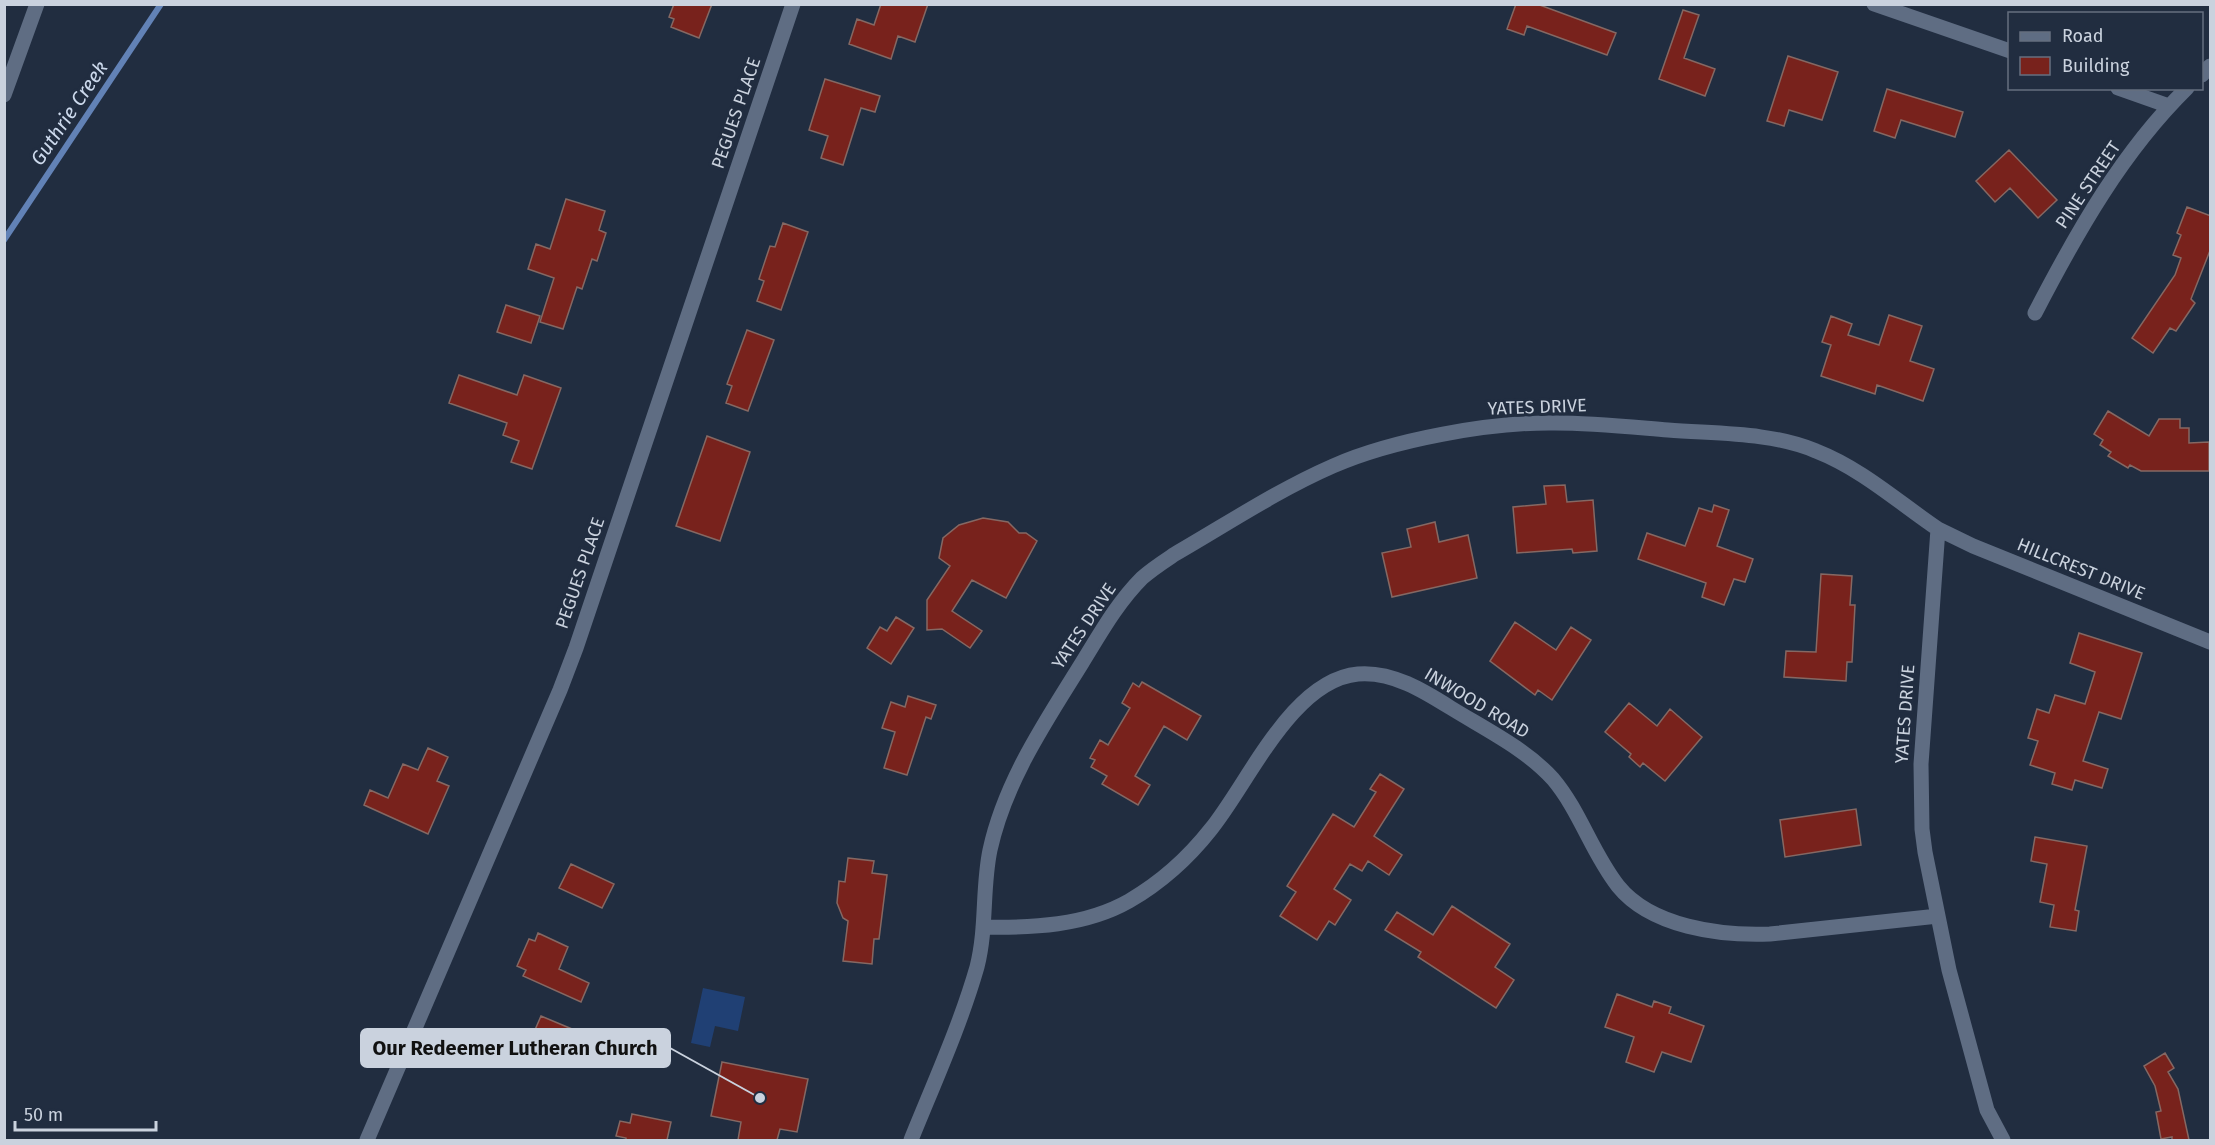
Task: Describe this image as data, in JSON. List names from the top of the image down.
{
  "streets": {
    "street": [
      "PEGUES PLACE",
      "PINE STREET",
      "YATES DRIVE",
      "HILLCREST DRIVE",
      "INWOOD ROAD"
    ]
  },
  "crossings": [
    ["YATES DRIVE", "HILLCREST DRIVE"],
    ["YATES DRIVE", "INWOOD ROAD"]
  ],
  "water": ["Guthrie Creek"],
  "places": ["Our Redeemer Lutheran Church"],
  "legend": ["Road", "Building"],
  "scale_bar": "50 m"
}
